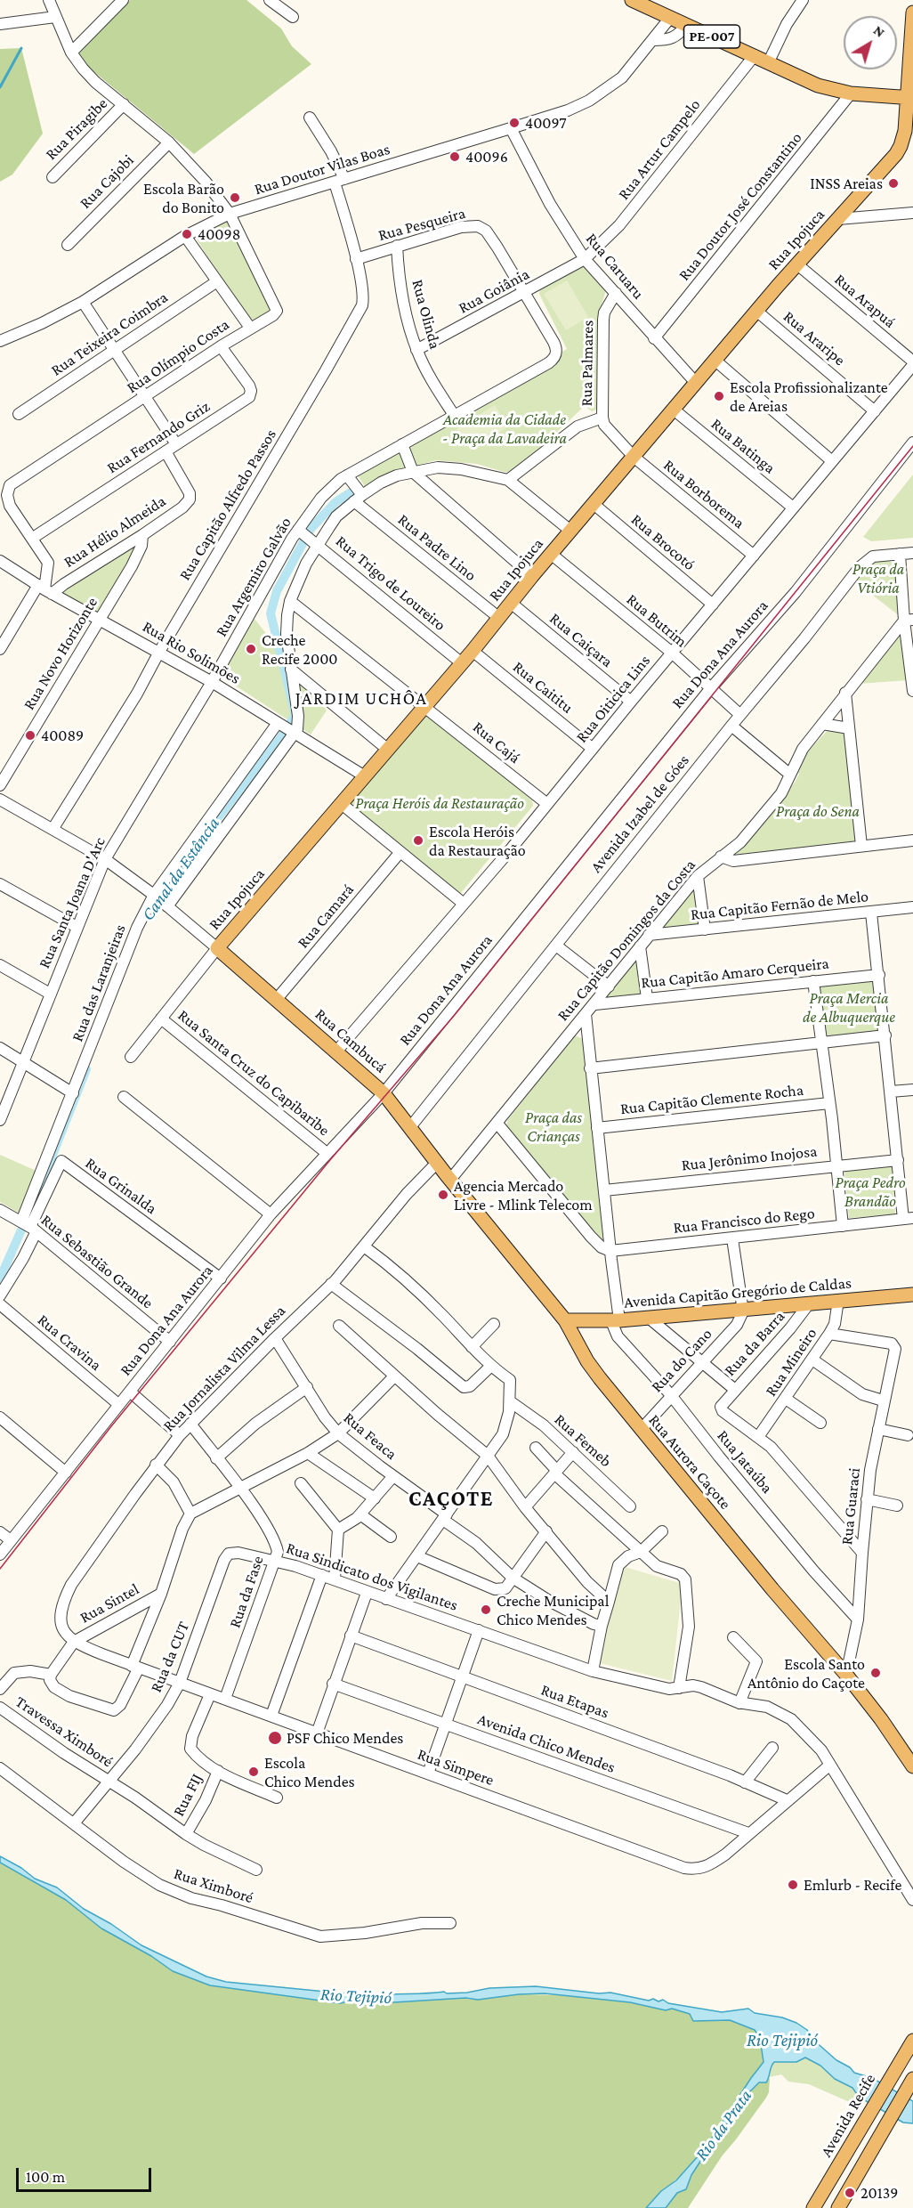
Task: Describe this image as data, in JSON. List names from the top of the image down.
{
  "streets": {
    "main road": [
      "PE-007",
      "Rua Ipojuca",
      "Rua Cambucá",
      "Avenida Capitão Gregório de Caldas",
      "Rua Aurora Caçote",
      "Avenida Recife"
    ],
    "street": [
      "Rua Piragibe",
      "Rua Artur Campelo",
      "Rua Doutor Vilas Boas",
      "Rua Cajobi",
      "Rua Doutor José Constantino",
      "Rua Pesqueira",
      "Rua Caruaru",
      "Rua Goiânia",
      "Rua Arapuá",
      "Rua Olinda",
      "Rua Teixeira Coimbra",
      "Rua Araripe",
      "Rua Olímpio Costa",
      "Rua Palmares",
      "Rua Fernando Griz",
      "Rua Batinga",
      "Rua Borborema",
      "Rua Capitão Alfredo Passos",
      "Rua Hélio Almeida",
      "Rua Brocotó",
      "Rua Padre Lino",
      "Rua Argemiro Galvão",
      "Rua Trigo de Loureiro",
      "Rua Butrim",
      "Rua Caiçara",
      "Rua Rio Solimões",
      "Rua Novo Horizonte",
      "Rua Dona Ana Aurora",
      "Rua Caititu",
      "Rua Oiticica Lins",
      "Rua Cajá",
      "Avenida Izabel de Góes",
      "Rua Santa Joana D'Arc",
      "Rua Capitão Fernão de Melo",
      "Rua Camará",
      "Rua Capitão Domingos da Costa",
      "Rua Capitão Amaro Cerqueira",
      "Rua das Laranjeiras",
      "Rua Santa Cruz do Capibaribe",
      "Rua Capitão Clemente Rocha",
      "Rua Jerônimo Inojosa",
      "Rua Grinalda",
      "Rua Francisco do Rego",
      "Rua Sebastião Grande",
      "Rua Cravina",
      "Rua da Barra",
      "Rua do Cano",
      "Rua Mineiro",
      "Rua Jornalista Vilma Lessa",
      "Rua Feaca",
      "Rua Femeb",
      "Rua Jataúba",
      "Rua Guaraci",
      "Rua Sindicato dos Vigilantes",
      "Rua da Fase",
      "Rua Sintel",
      "Rua da CUT",
      "Rua Etapas",
      "Travessa Ximboré",
      "Avenida Chico Mendes",
      "Rua Simpere",
      "Rua FIJ",
      "Rua Ximboré"
    ]
  },
  "crossings": [
    ["PE-007", "Rua Artur Campelo"],
    ["PE-007", "Rua Doutor Vilas Boas"],
    ["PE-007", "Rua Doutor José Constantino"],
    ["PE-007", "Rua Ipojuca"],
    ["Rua Artur Campelo", "Rua Caruaru"],
    ["Rua Artur Campelo", "Rua Goiânia"],
    ["Rua Doutor Vilas Boas", "Rua Caruaru"],
    ["Rua Doutor Vilas Boas", "Rua Olímpio Costa"],
    ["Rua Doutor Vilas Boas", "Rua Capitão Alfredo Passos"],
    ["Rua Doutor José Constantino", "Rua Caruaru"],
    ["Rua Pesqueira", "Rua Goiânia"],
    ["Rua Pesqueira", "Rua Olinda"],
    ["Rua Pesqueira", "Rua Capitão Alfredo Passos"],
    ["Rua Pesqueira", "Rua Argemiro Galvão"],
    ["Rua Ipojuca", "Rua Caruaru"],
    ["Rua Ipojuca", "Rua Arapuá"],
    ["Rua Ipojuca", "Rua Araripe"],
    ["Rua Ipojuca", "Rua Palmares"],
    ["Rua Ipojuca", "Rua Batinga"],
    ["Rua Ipojuca", "Rua Borborema"],
    ["Rua Ipojuca", "Rua Brocotó"],
    ["Rua Ipojuca", "Rua Padre Lino"],
    ["Rua Ipojuca", "Rua Trigo de Loureiro"],
    ["Rua Ipojuca", "Rua Butrim"],
    ["Rua Ipojuca", "Rua Caiçara"],
    ["Rua Ipojuca", "Rua Rio Solimões"],
    ["Rua Ipojuca", "Rua Caititu"],
    ["Rua Ipojuca", "Rua Cajá"],
    ["Rua Ipojuca", "Rua Cambucá"],
    ["Rua Ipojuca", "Rua Santa Cruz do Capibaribe"],
    ["Rua Caruaru", "Rua Goiânia"],
    ["Rua Caruaru", "Rua Palmares"],
    ["Rua Goiânia", "Rua Olinda"],
    ["Rua Goiânia", "Rua Argemiro Galvão"],
    ["Rua Arapuá", "Rua Oiticica Lins"],
    ["Rua Olinda", "Rua Argemiro Galvão"],
    ["Rua Araripe", "Rua Oiticica Lins"],
    ["Rua Olímpio Costa", "Rua Fernando Griz"],
    ["Rua Palmares", "Rua Borborema"],
    ["Rua Fernando Griz", "Rua Hélio Almeida"],
    ["Rua Batinga", "Rua Oiticica Lins"],
    ["Rua Borborema", "Rua Oiticica Lins"],
    ["Rua Capitão Alfredo Passos", "Rua Rio Solimões"],
    ["Rua Hélio Almeida", "Rua Rio Solimões"],
    ["Rua Hélio Almeida", "Rua Novo Horizonte"],
    ["Rua Brocotó", "Rua Oiticica Lins"],
    ["Rua Padre Lino", "Rua Argemiro Galvão"],
    ["Rua Argemiro Galvão", "Rua Trigo de Loureiro"],
    ["Rua Argemiro Galvão", "Rua Rio Solimões"],
    ["Rua Argemiro Galvão", "Rua Santa Joana D'Arc"],
    ["Rua Butrim", "Rua Dona Ana Aurora"],
    ["Rua Butrim", "Rua Oiticica Lins"],
    ["Rua Butrim", "Avenida Izabel de Góes"],
    ["Rua Caiçara", "Rua Oiticica Lins"],
    ["Rua Rio Solimões", "Rua Novo Horizonte"],
    ["Rua Rio Solimões", "Rua Santa Joana D'Arc"],
    ["Rua Rio Solimões", "Rua das Laranjeiras"],
    ["Rua Dona Ana Aurora", "Rua Cambucá"],
    ["Rua Dona Ana Aurora", "Rua Santa Cruz do Capibaribe"],
    ["Rua Dona Ana Aurora", "Rua Grinalda"],
    ["Rua Dona Ana Aurora", "Rua Sebastião Grande"],
    ["Rua Dona Ana Aurora", "Rua Cravina"],
    ["Rua Caititu", "Rua Oiticica Lins"],
    ["Rua Oiticica Lins", "Rua Cajá"],
    ["Rua Oiticica Lins", "Rua Cambucá"],
    ["Avenida Izabel de Góes", "Rua Cambucá"],
    ["Rua Capitão Fernão de Melo", "Rua Capitão Domingos da Costa"],
    ["Rua Camará", "Rua Cambucá"],
    ["Rua Capitão Domingos da Costa", "Rua Capitão Amaro Cerqueira"],
    ["Rua Capitão Domingos da Costa", "Rua Cambucá"],
    ["Rua Capitão Domingos da Costa", "Rua Aurora Caçote"],
    ["Rua das Laranjeiras", "Rua Grinalda"],
    ["Rua das Laranjeiras", "Rua Sebastião Grande"],
    ["Rua Cambucá", "Rua Jornalista Vilma Lessa"],
    ["Rua Cambucá", "Rua Aurora Caçote"],
    ["Rua Grinalda", "Rua Sebastião Grande"],
    ["Avenida Capitão Gregório de Caldas", "Rua da Barra"],
    ["Avenida Capitão Gregório de Caldas", "Rua do Cano"],
    ["Avenida Capitão Gregório de Caldas", "Rua Mineiro"],
    ["Avenida Capitão Gregório de Caldas", "Rua Aurora Caçote"],
    ["Avenida Capitão Gregório de Caldas", "Rua Jataúba"],
    ["Rua da Barra", "Rua Mineiro"],
    ["Rua do Cano", "Rua Aurora Caçote"],
    ["Rua do Cano", "Rua Jataúba"],
    ["Rua Mineiro", "Rua Guaraci"],
    ["Rua Jornalista Vilma Lessa", "Rua Feaca"],
    ["Rua Jornalista Vilma Lessa", "Rua da Fase"],
    ["Rua Jornalista Vilma Lessa", "Rua Sintel"],
    ["Rua Jornalista Vilma Lessa", "Rua Simpere"],
    ["Rua Aurora Caçote", "Rua Guaraci"],
    ["Rua Jataúba", "Rua Guaraci"],
    ["Rua Sindicato dos Vigilantes", "Rua da Fase"],
    ["Rua Sindicato dos Vigilantes", "Rua da CUT"],
    ["Rua Sindicato dos Vigilantes", "Rua Simpere"],
    ["Rua da Fase", "Rua Simpere"],
    ["Rua Sintel", "Rua Simpere"],
    ["Rua da CUT", "Travessa Ximboré"],
    ["Rua da CUT", "Rua Simpere"],
    ["Rua Etapas", "Rua Simpere"],
    ["Travessa Ximboré", "Rua FIJ"],
    ["Travessa Ximboré", "Rua Ximboré"],
    ["Avenida Chico Mendes", "Rua Simpere"]
  ],
  "districts": ["JARDIM UCHÔA", "CAÇOTE"],
  "water": ["Canal da Estância", "Rio Tejipió", "Rio da Prata"],
  "parks": [
    "Academia da Cidade - Praça da Lavadeira",
    "Praça da Vtiória",
    "Praça Heróis da Restauração",
    "Praça do Sena",
    "Praça Mercia de Albuquerque",
    "Praça das Crianças",
    "Praça Pedro Brandão"
  ],
  "places": [
    "40097",
    "40096",
    "INSS Areias",
    "Escola Barão do Bonito",
    "40098",
    "Escola Profissionalizante de Areias",
    "Creche Recife 2000",
    "40089",
    "Escola Heróis da Restauração",
    "Agencia Mercado Livre - Mlink Telecom",
    "Creche Municipal Chico Mendes",
    "Escola Santo Antônio do Caçote",
    "PSF Chico Mendes",
    "Escola Chico Mendes",
    "Emlurb - Recife",
    "20139"
  ],
  "scale_bar": "100 m",
  "north": "top right"
}
